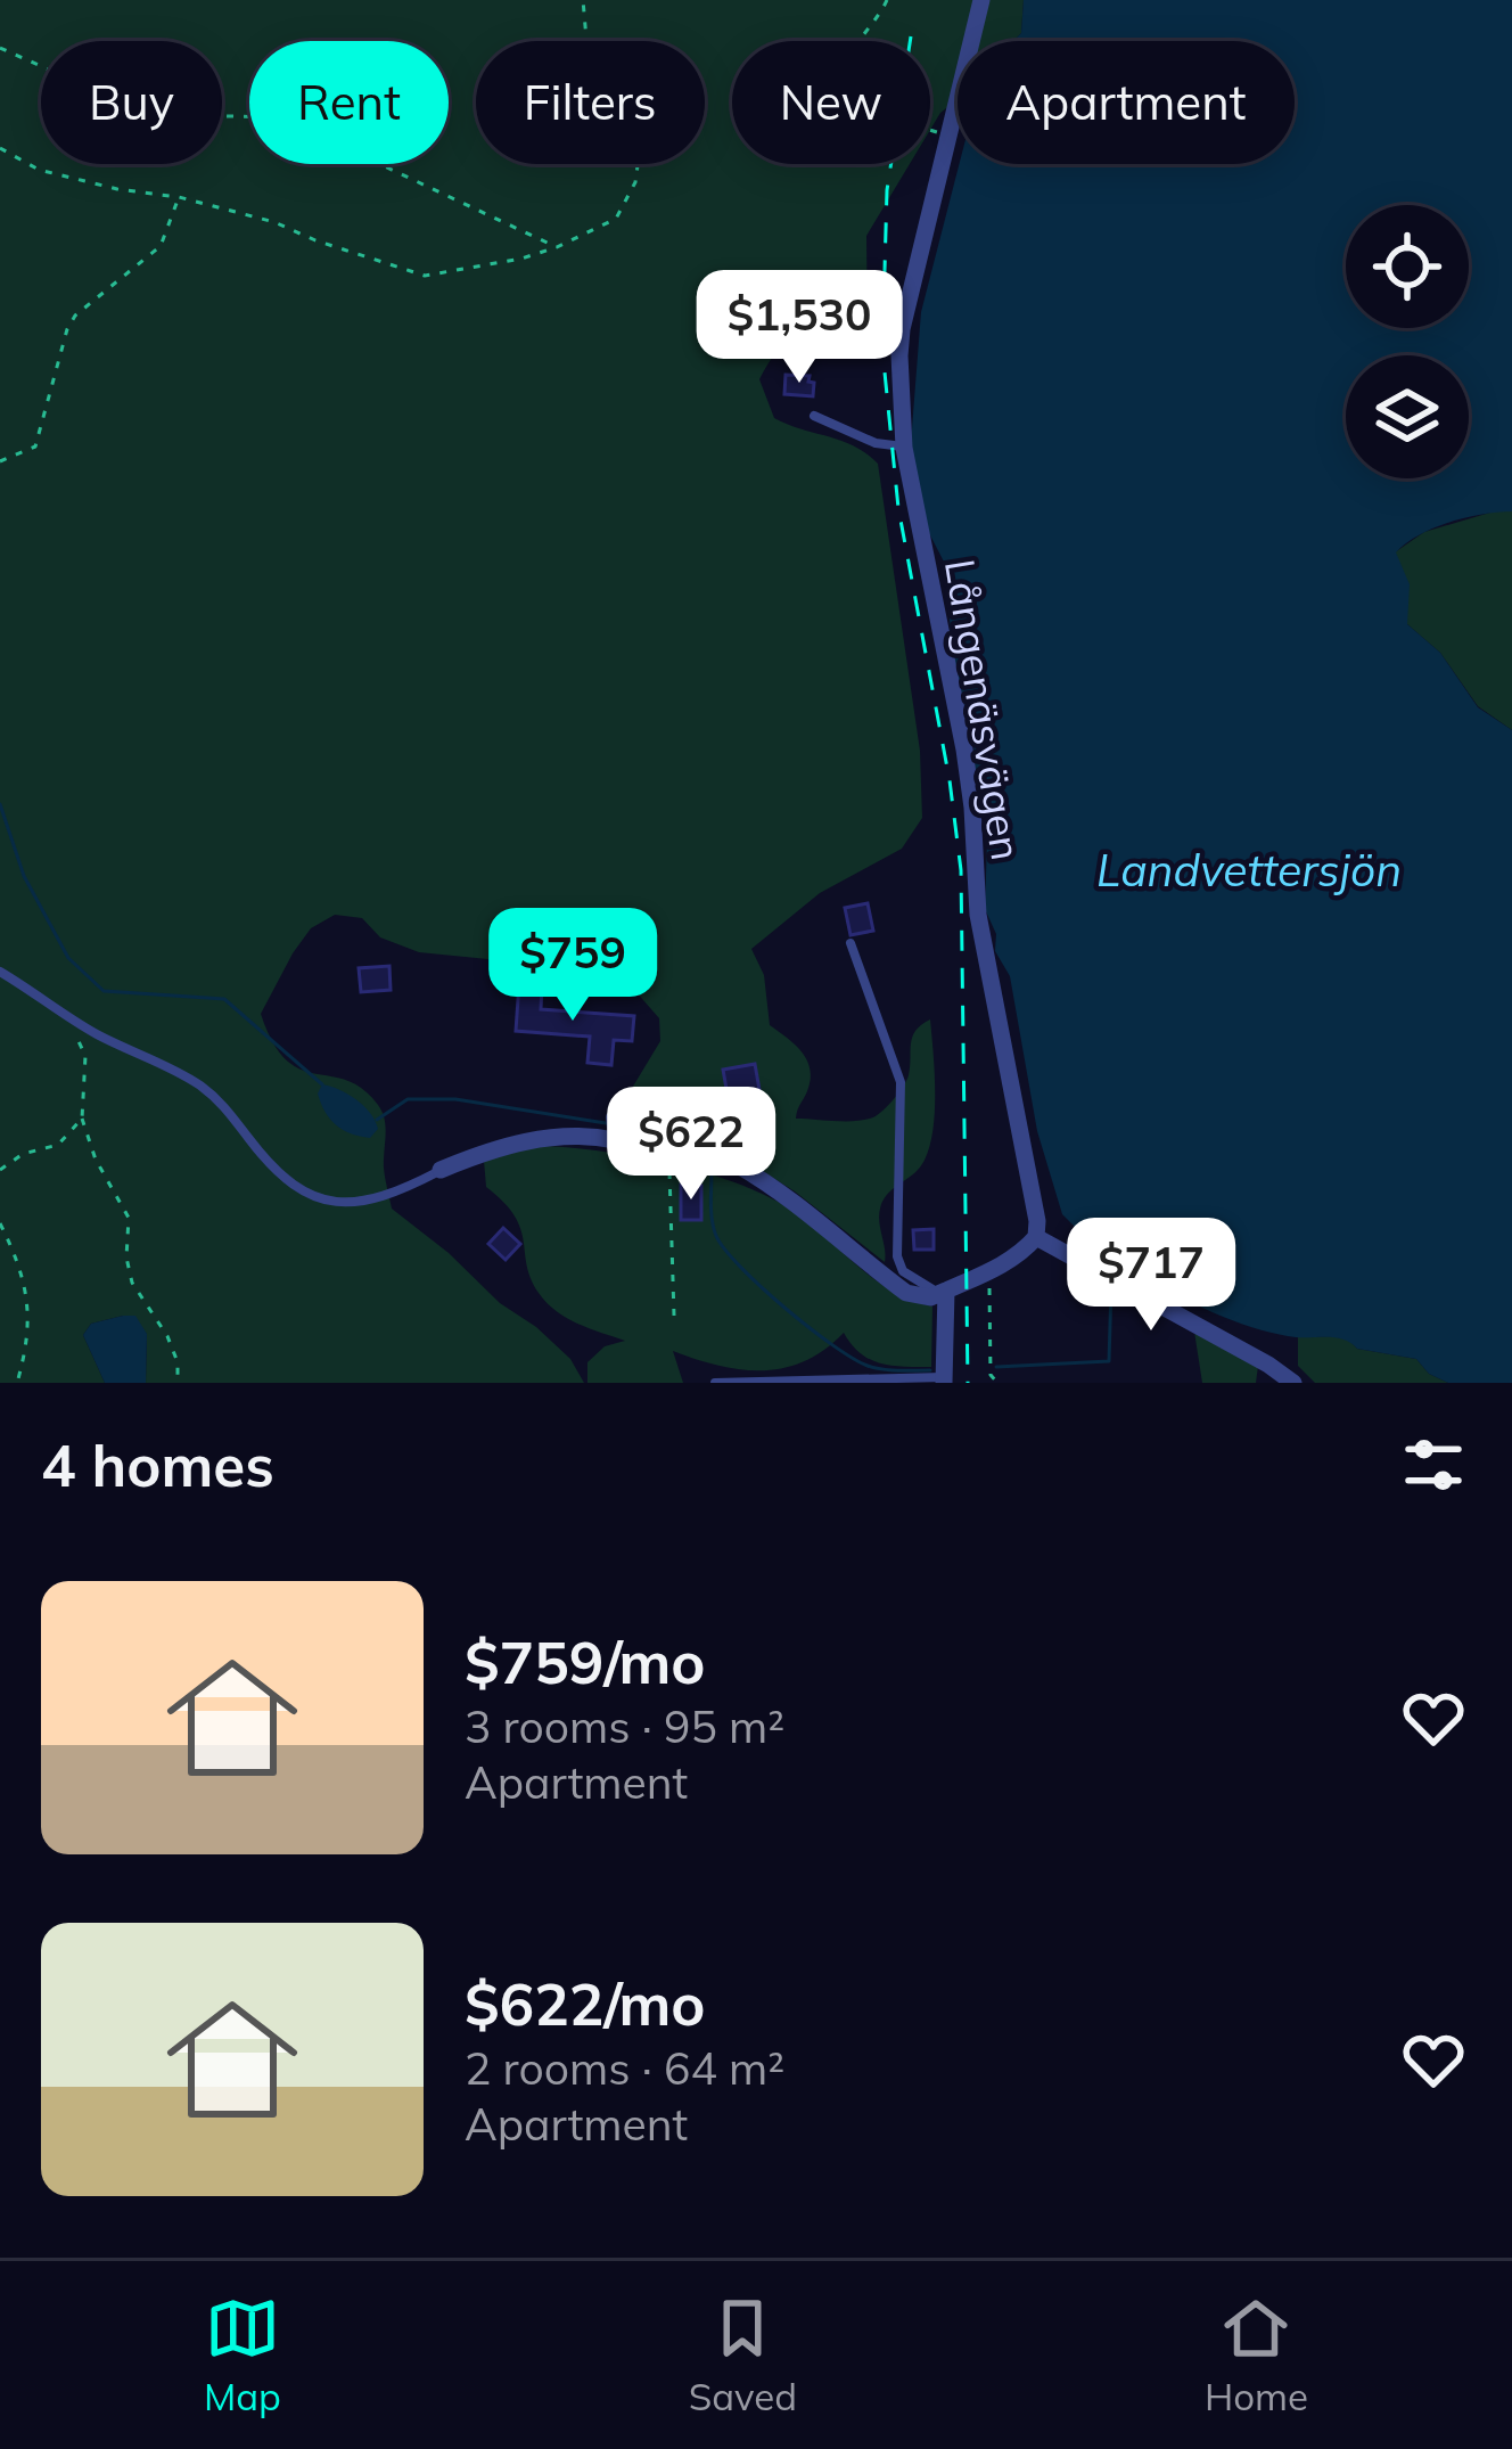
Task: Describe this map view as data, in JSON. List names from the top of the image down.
{
  "streets": {
    "street": ["Långenäsvägen"]
  },
  "water": ["Landvettersjön"],
  "page": {
    "chip": [
      "Buy",
      "Rent",
      "Filters",
      "New",
      "Apartment"
    ],
    "price": [
      "$1,530",
      "$759",
      "$622",
      "$717"
    ],
    "heading": "4 homes",
    "list": [
      {
        "name": "$759/mo",
        "note": "3 rooms · 95 m² · Apartment"
      },
      {
        "name": "$622/mo",
        "note": "2 rooms · 64 m² · Apartment"
      }
    ],
    "tabs": ["Map", "Saved", "Home"]
  }
}
